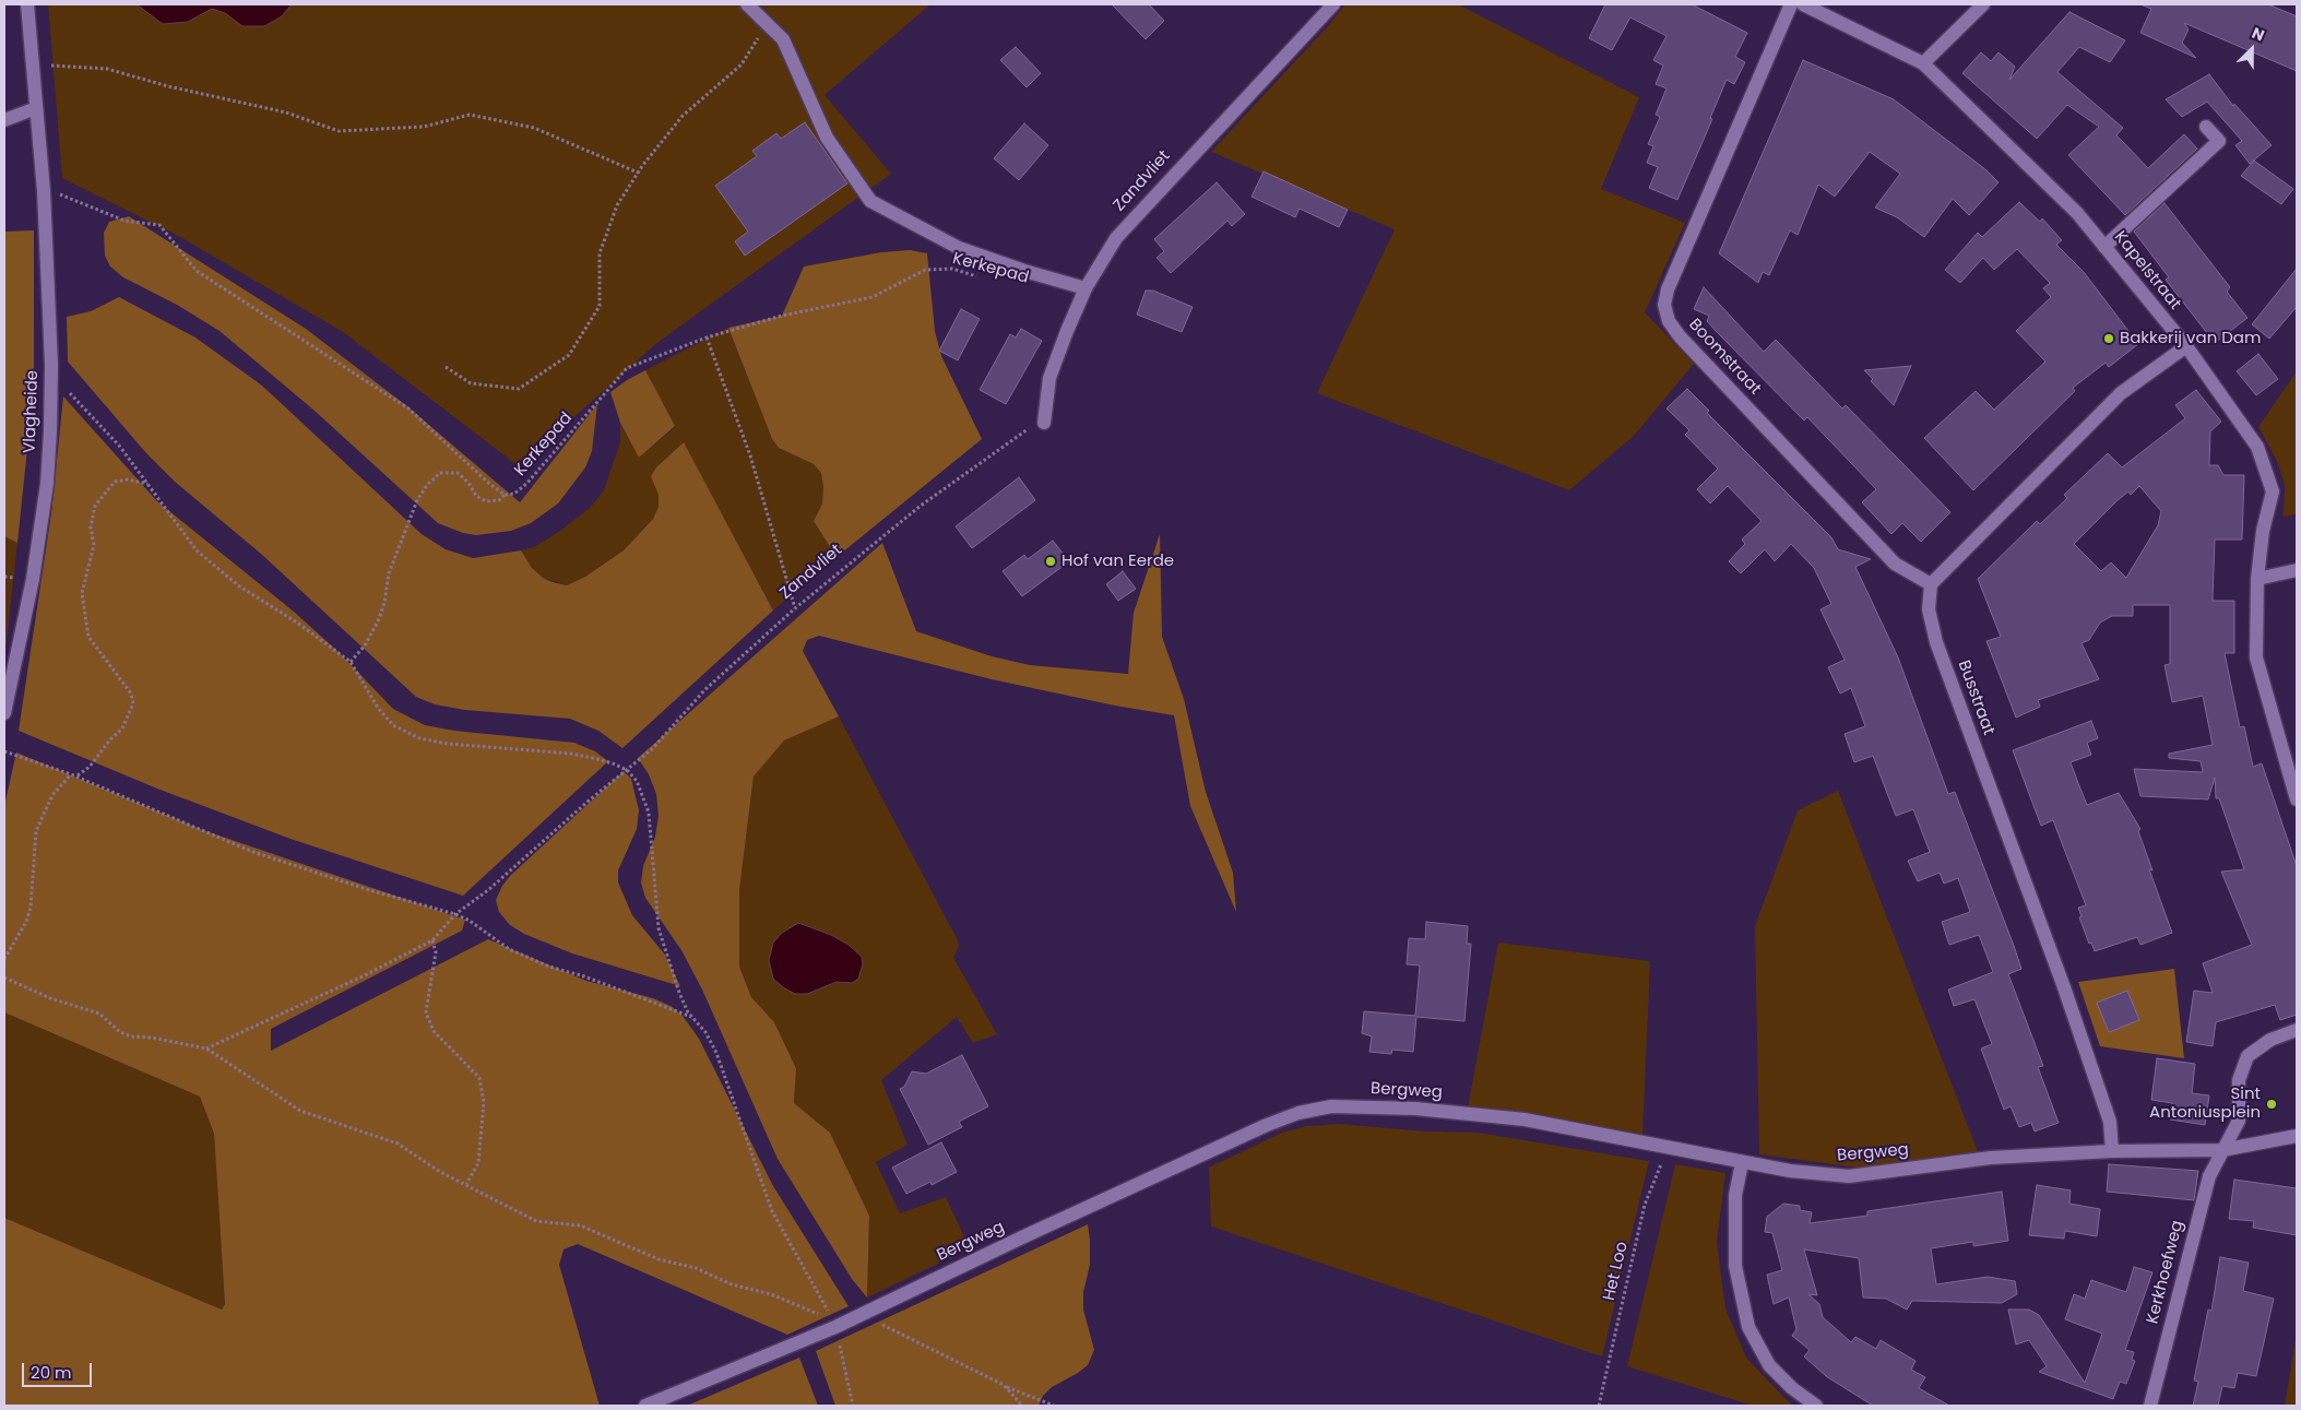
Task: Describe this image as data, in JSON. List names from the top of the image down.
{
  "streets": {
    "street": [
      "Zandvliet",
      "Kapelstraat",
      "Boomstraat",
      "Vlagheide",
      "Busstraat",
      "Bergweg",
      "Kerkhoefweg"
    ],
    "path": ["Kerkepad", "Het Loo"]
  },
  "crossings": [
    ["Boomstraat", "Busstraat"],
    ["Busstraat", "Bergweg"],
    ["Bergweg", "Het Loo"],
    ["Bergweg", "Kerkhoefweg"]
  ],
  "places": ["Bakkerij van Dam", "Hof van Eerde", "Sint Antoniusplein"],
  "scale_bar": "20 m",
  "north": "top right"
}
